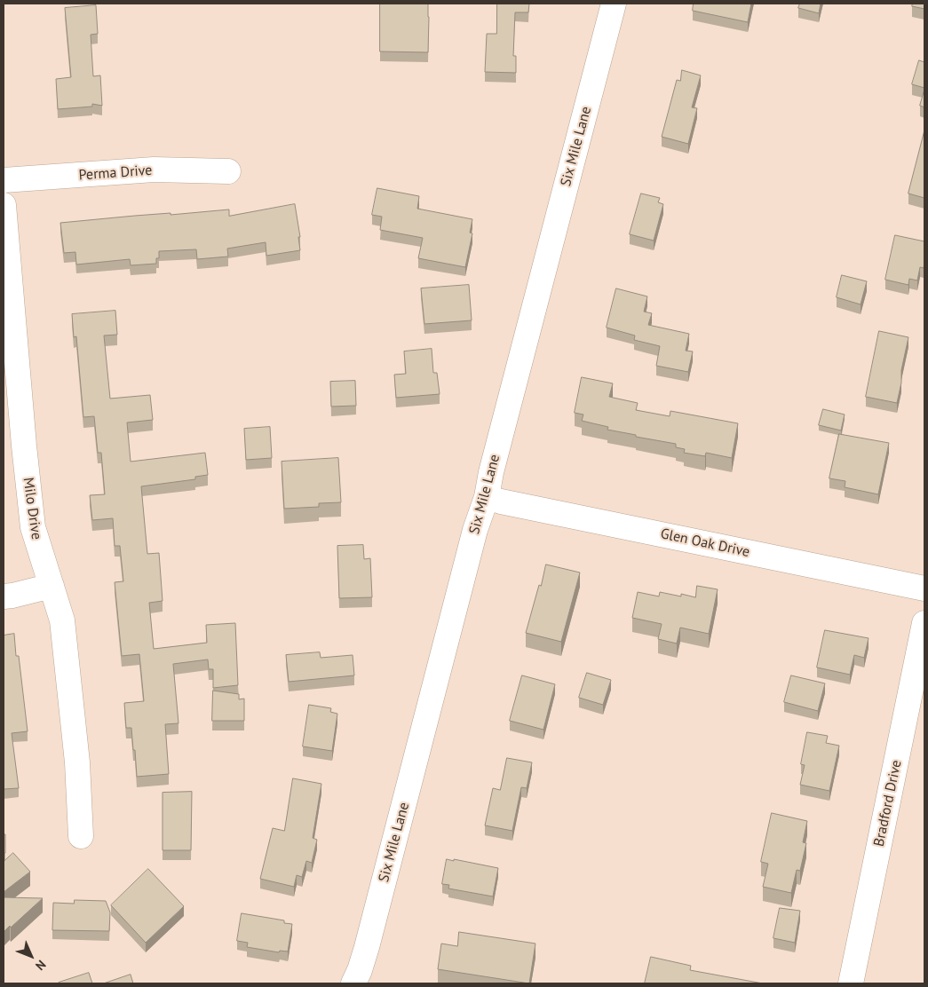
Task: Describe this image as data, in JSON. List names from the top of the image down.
{
  "streets": {
    "street": [
      "Six Mile Lane",
      "Perma Drive",
      "Milo Drive",
      "Glen Oak Drive",
      "Bradford Drive"
    ]
  },
  "crossings": [
    ["Six Mile Lane", "Glen Oak Drive"]
  ],
  "north": "bottom right"
}
